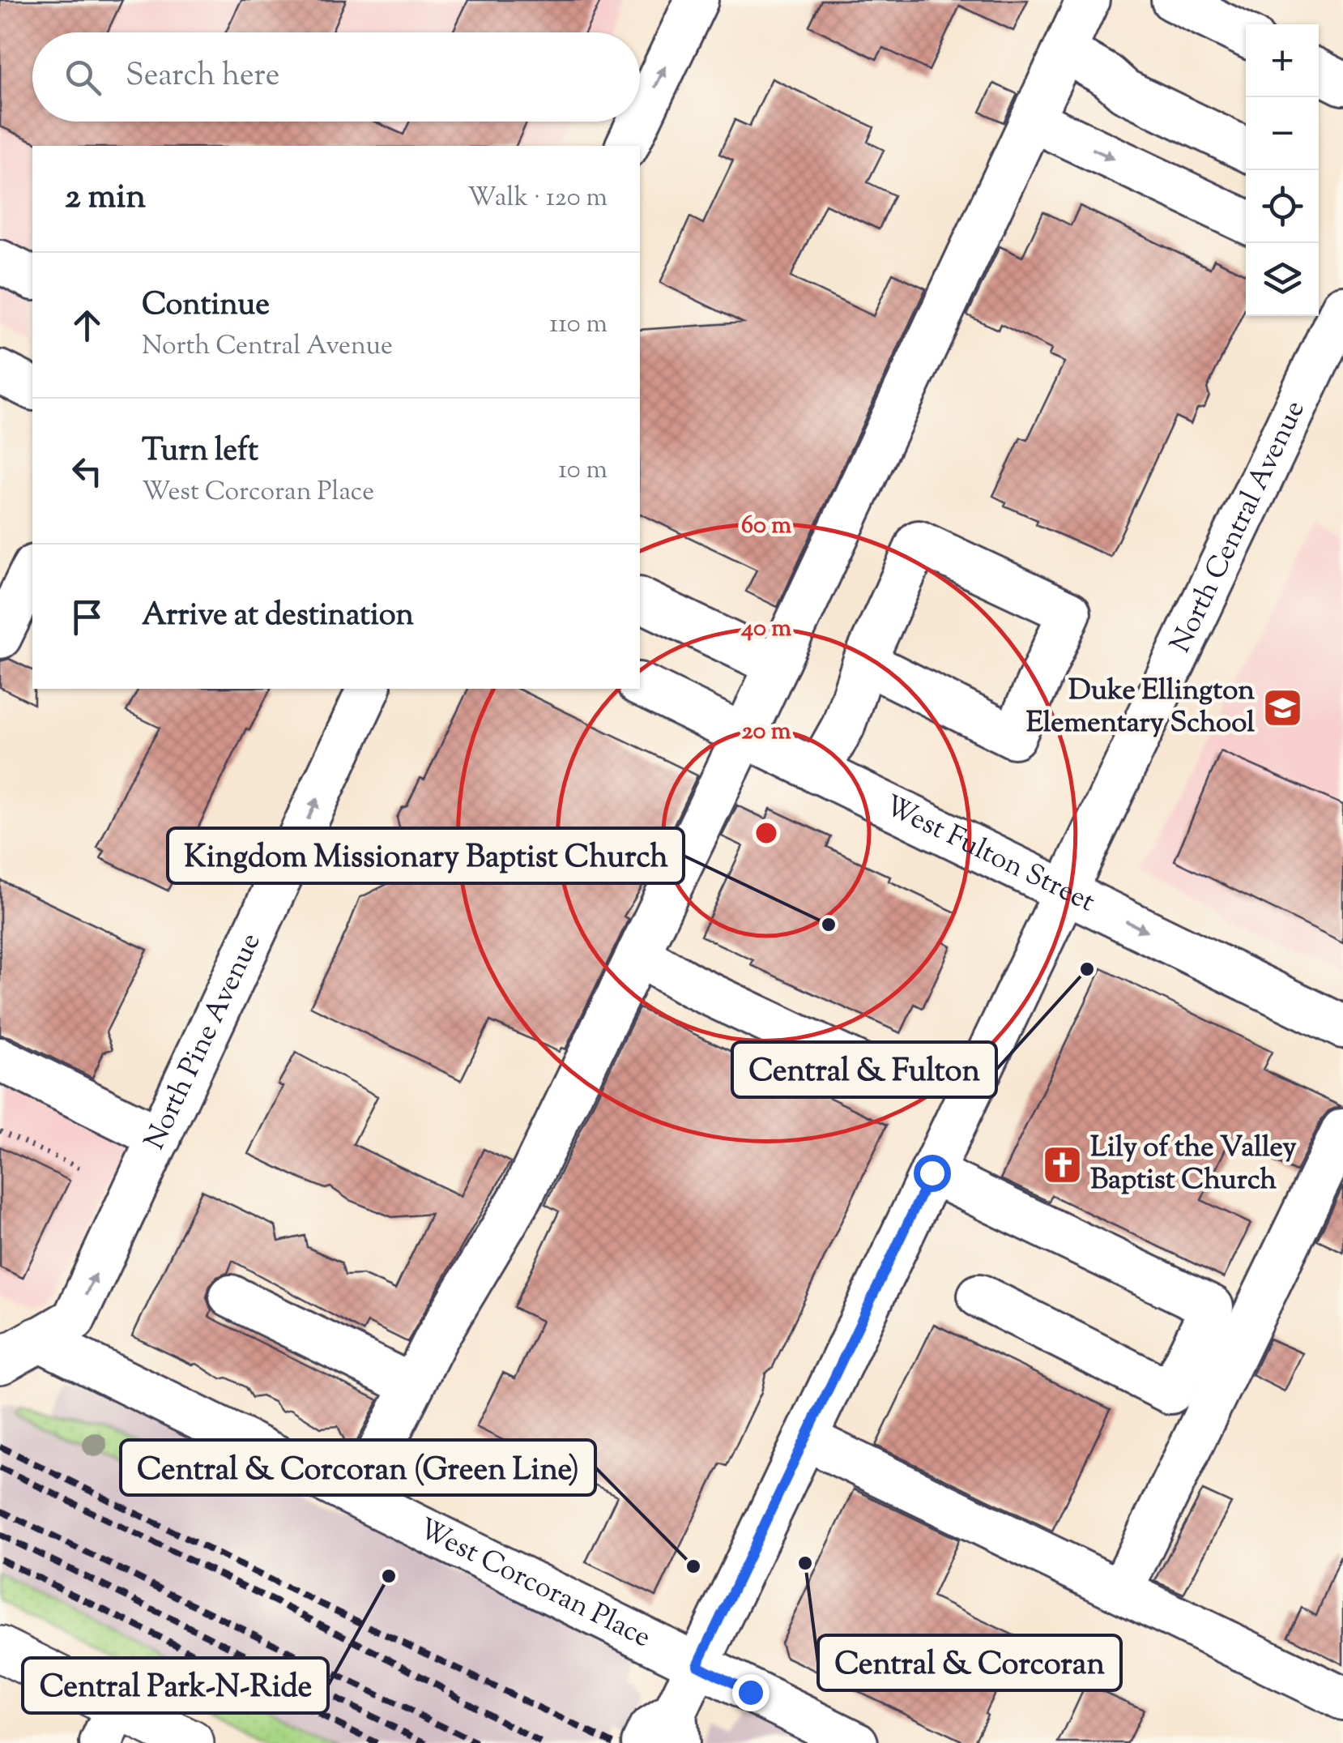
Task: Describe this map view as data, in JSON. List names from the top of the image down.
{
  "streets": {
    "main road": ["North Pine Avenue"],
    "street": ["North Central Avenue", "West Fulton Street", "West Corcoran Place"]
  },
  "crossings": [
    ["North Central Avenue", "West Fulton Street"],
    ["North Central Avenue", "West Corcoran Place"],
    ["North Pine Avenue", "West Corcoran Place"]
  ],
  "one_way": ["West Fulton Street"],
  "places": {
    "school or university": ["Duke Ellington Elementary School"],
    "other": [
      "Kingdom Missionary Baptist Church",
      "Central & Fulton",
      "Central & Corcoran",
      "Central & Corcoran (Green Line)",
      "Central Park-N-Ride"
    ],
    "church": ["Lily of the Valley Baptist Church"]
  },
  "page": {
    "map_buttons": ["+", "−"],
    "search": "Search here",
    "heading": ["2 min", "Walk · 120 m"],
    "list": [
      ["Continue", "North Central Avenue", "110 m"],
      ["Turn left", "West Corcoran Place", "10 m"],
      "Arrive at destination"
    ]
  },
  "rings": ["60 m", "40 m", "20 m"]
}
